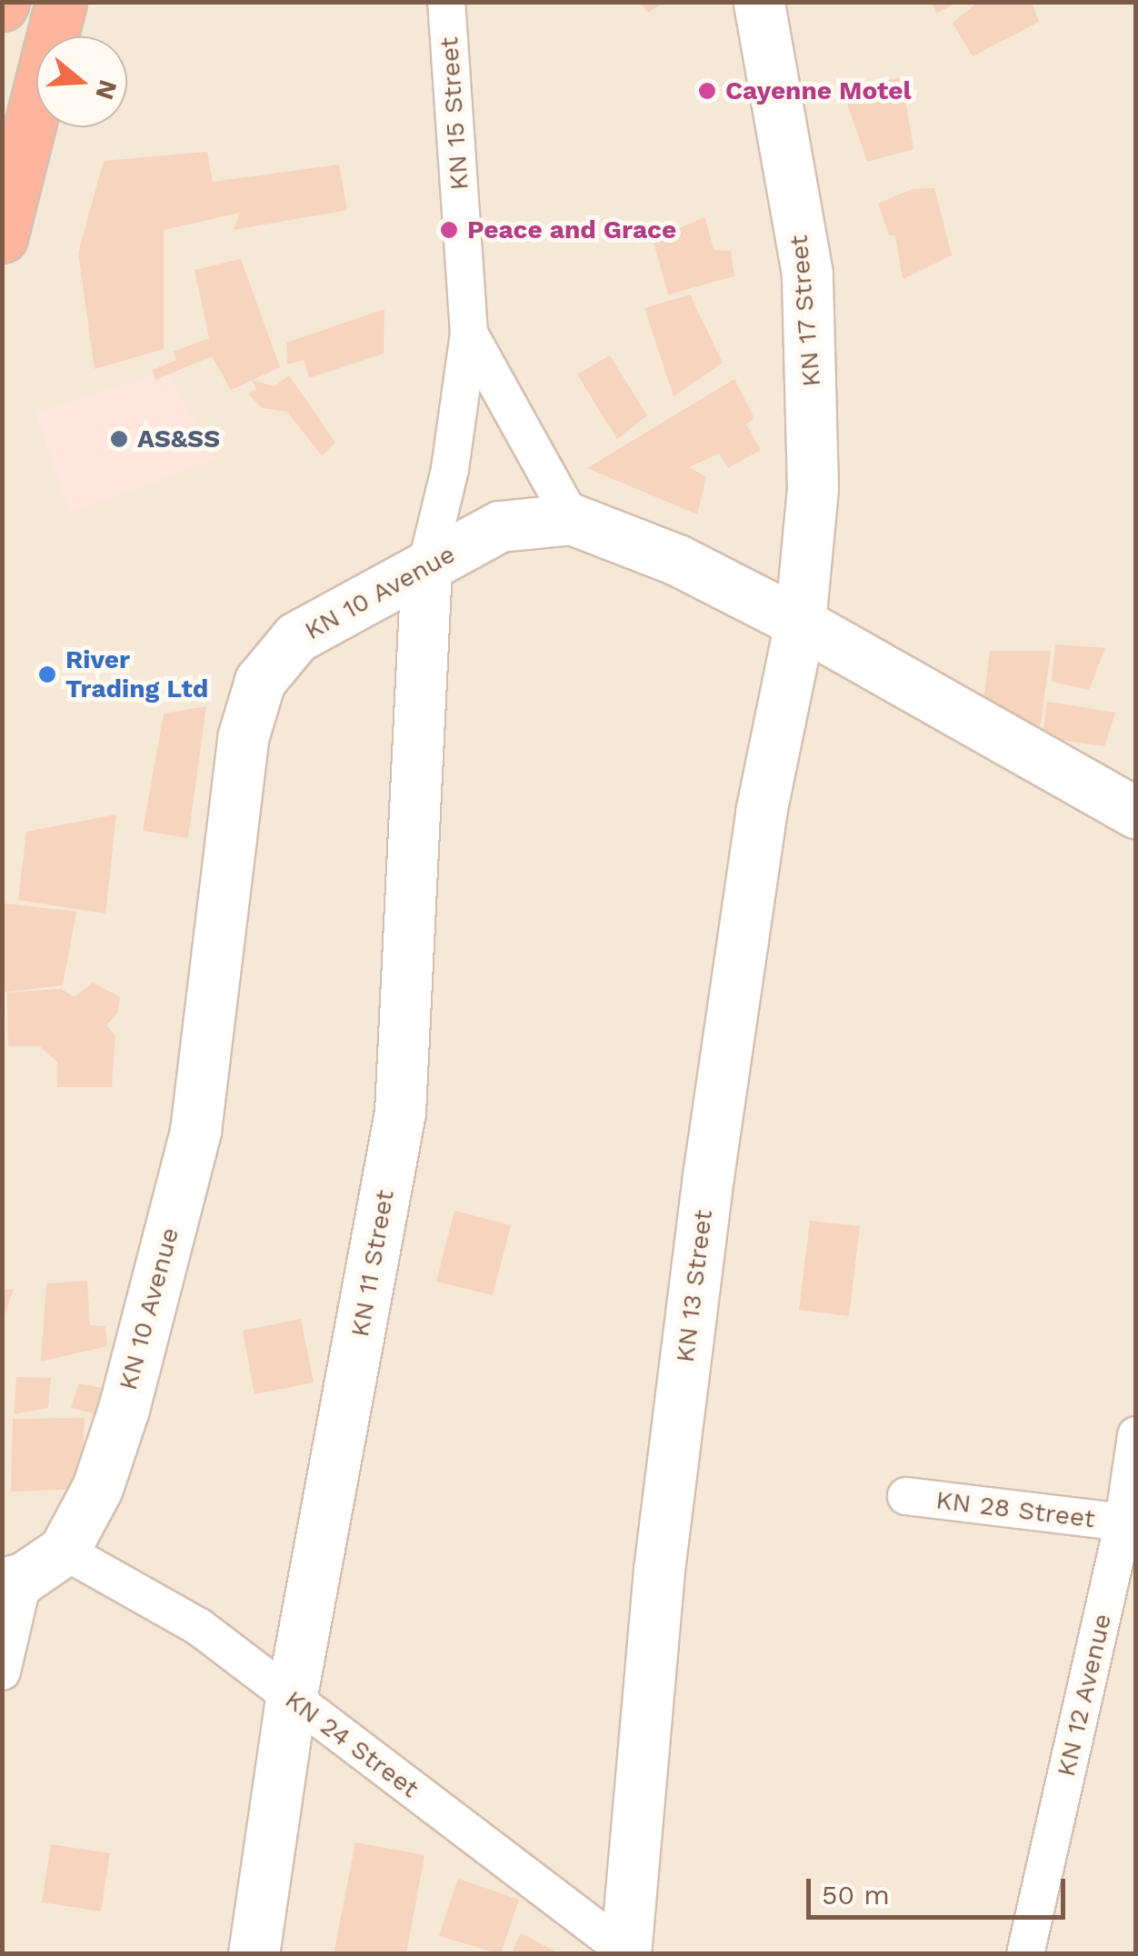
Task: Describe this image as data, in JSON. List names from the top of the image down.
{
  "streets": {
    "street": [
      "KN 15 Street",
      "KN 17 Street",
      "KN 10 Avenue",
      "KN 11 Street",
      "KN 13 Street",
      "KN 28 Street",
      "KN 12 Avenue",
      "KN 24 Street"
    ]
  },
  "crossings": [
    ["KN 15 Street", "KN 10 Avenue"],
    ["KN 15 Street", "KN 11 Street"],
    ["KN 17 Street", "KN 10 Avenue"],
    ["KN 17 Street", "KN 13 Street"],
    ["KN 10 Avenue", "KN 11 Street"],
    ["KN 10 Avenue", "KN 13 Street"],
    ["KN 10 Avenue", "KN 24 Street"],
    ["KN 11 Street", "KN 24 Street"],
    ["KN 13 Street", "KN 24 Street"],
    ["KN 28 Street", "KN 12 Avenue"]
  ],
  "places": [
    "Cayenne Motel",
    "Peace and Grace",
    "AS&SS",
    "River Trading Ltd"
  ],
  "scale_bar": "50 m",
  "north": "right"
}
